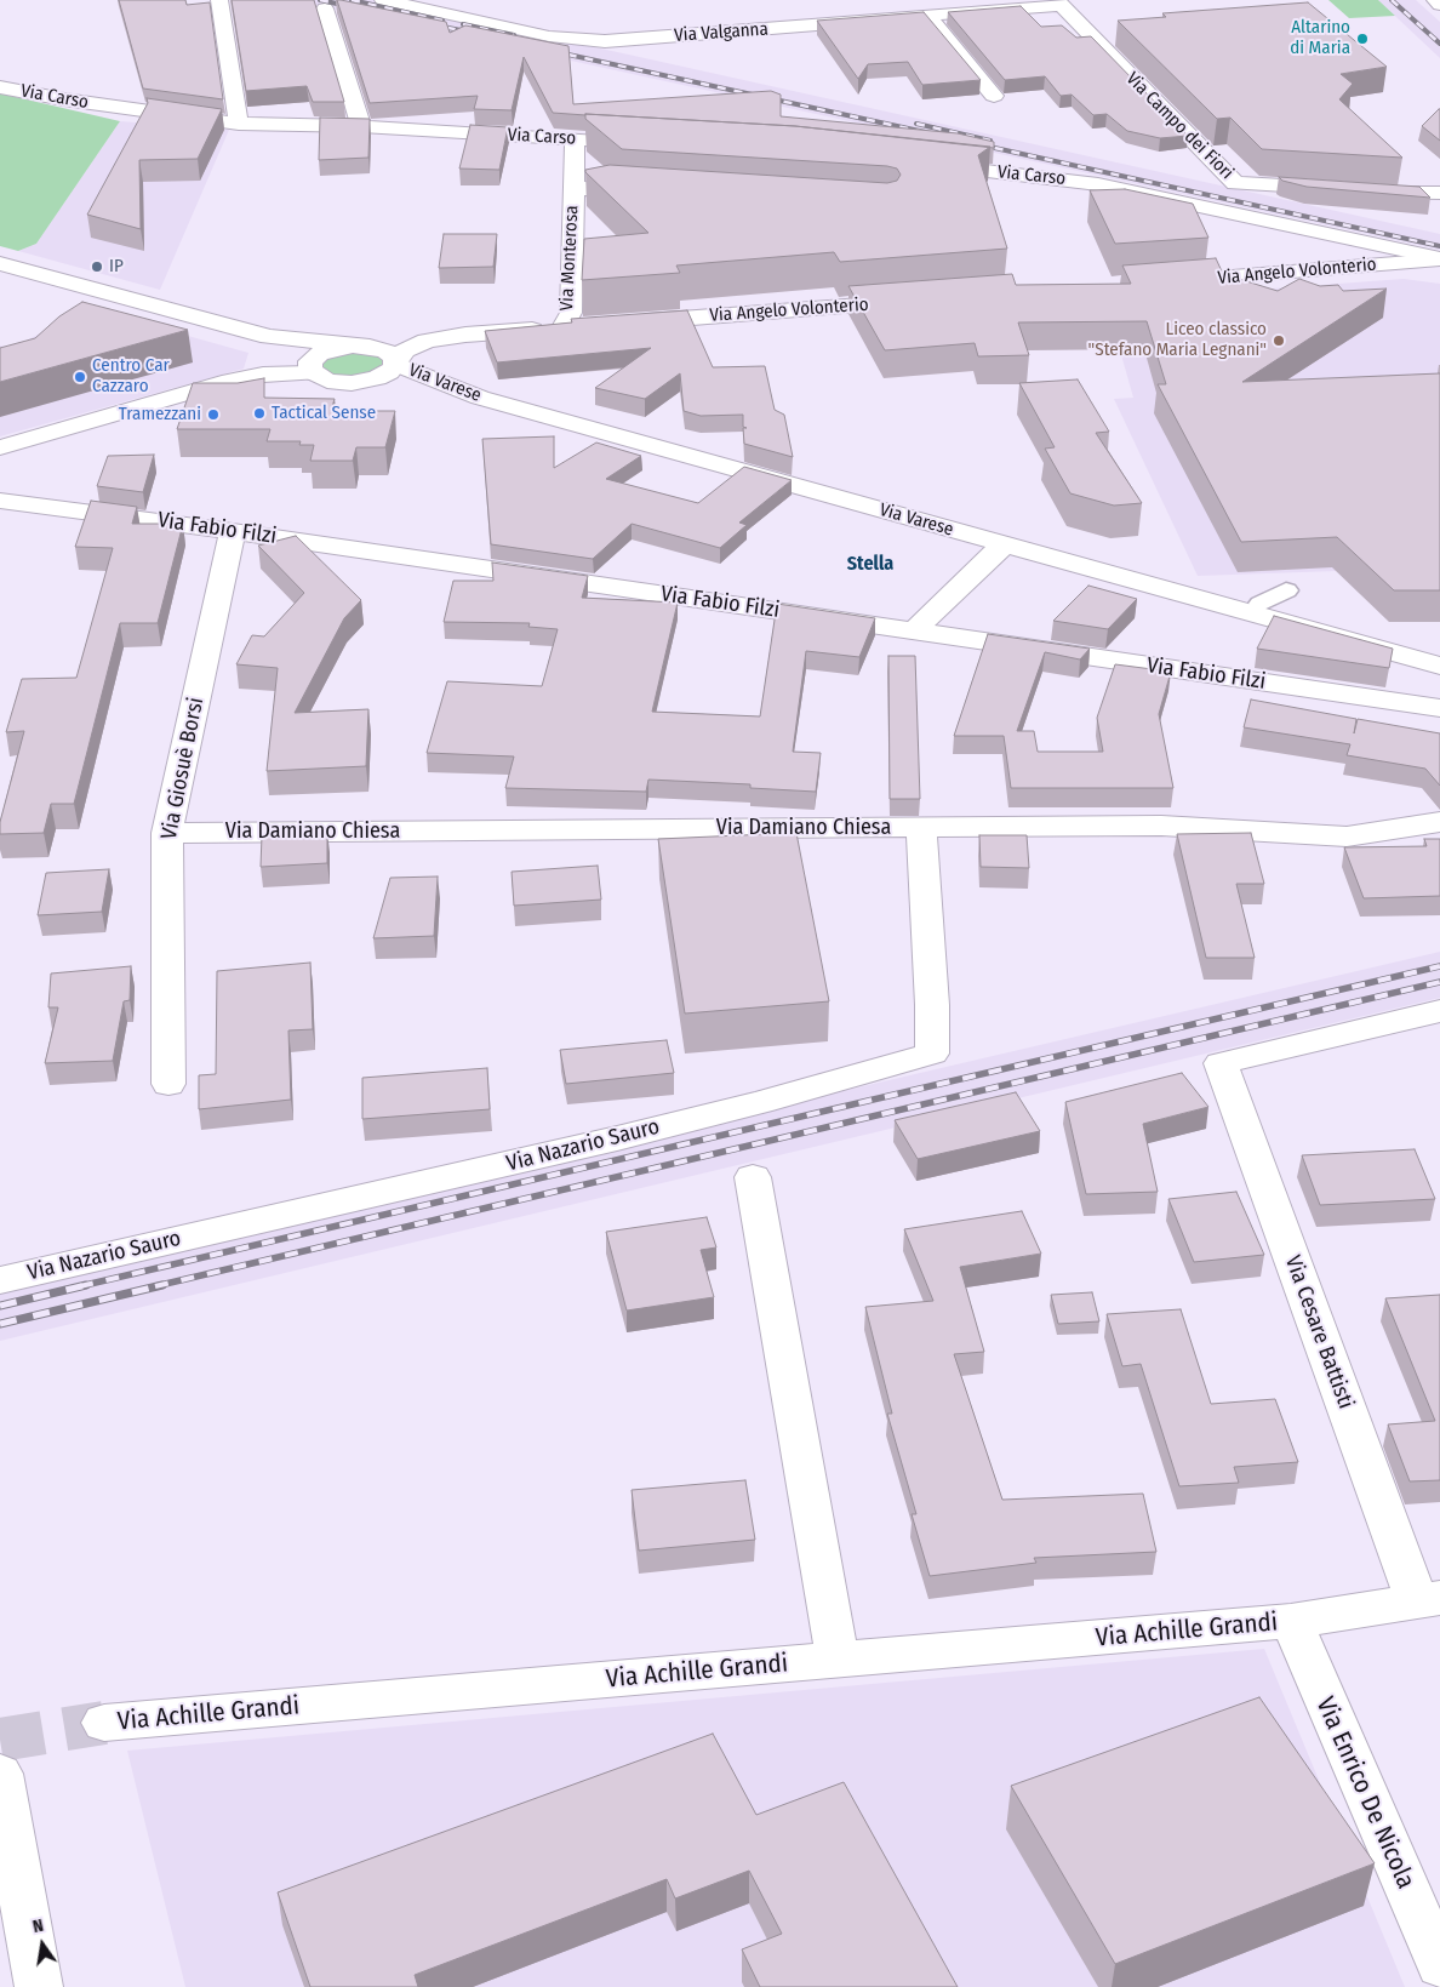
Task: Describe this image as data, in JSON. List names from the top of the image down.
{
  "streets": {
    "street": [
      "Via Valganna",
      "Via Carso",
      "Via Campo dei Fiori",
      "Via Monterosa",
      "Via Angelo Volonterio",
      "Via Varese",
      "Via Fabio Filzi",
      "Via Giosuè Borsi",
      "Via Damiano Chiesa",
      "Via Nazario Sauro",
      "Via Cesare Battisti",
      "Via Achille Grandi",
      "Via Enrico De Nicola"
    ]
  },
  "crossings": [
    ["Via Valganna", "Via Campo dei Fiori"],
    ["Via Carso", "Via Monterosa"],
    ["Via Carso", "Via Angelo Volonterio"],
    ["Via Fabio Filzi", "Via Giosuè Borsi"],
    ["Via Giosuè Borsi", "Via Damiano Chiesa"],
    ["Via Damiano Chiesa", "Via Nazario Sauro"],
    ["Via Cesare Battisti", "Via Achille Grandi"],
    ["Via Achille Grandi", "Via Enrico De Nicola"]
  ],
  "districts": ["Stella"],
  "places": [
    "Altarino di Maria",
    "IP",
    "Liceo classico \"Stefano Maria Legnani\"",
    "Centro Car Cazzaro",
    "Tactical Sense",
    "Tramezzani"
  ],
  "north": "top"
}
